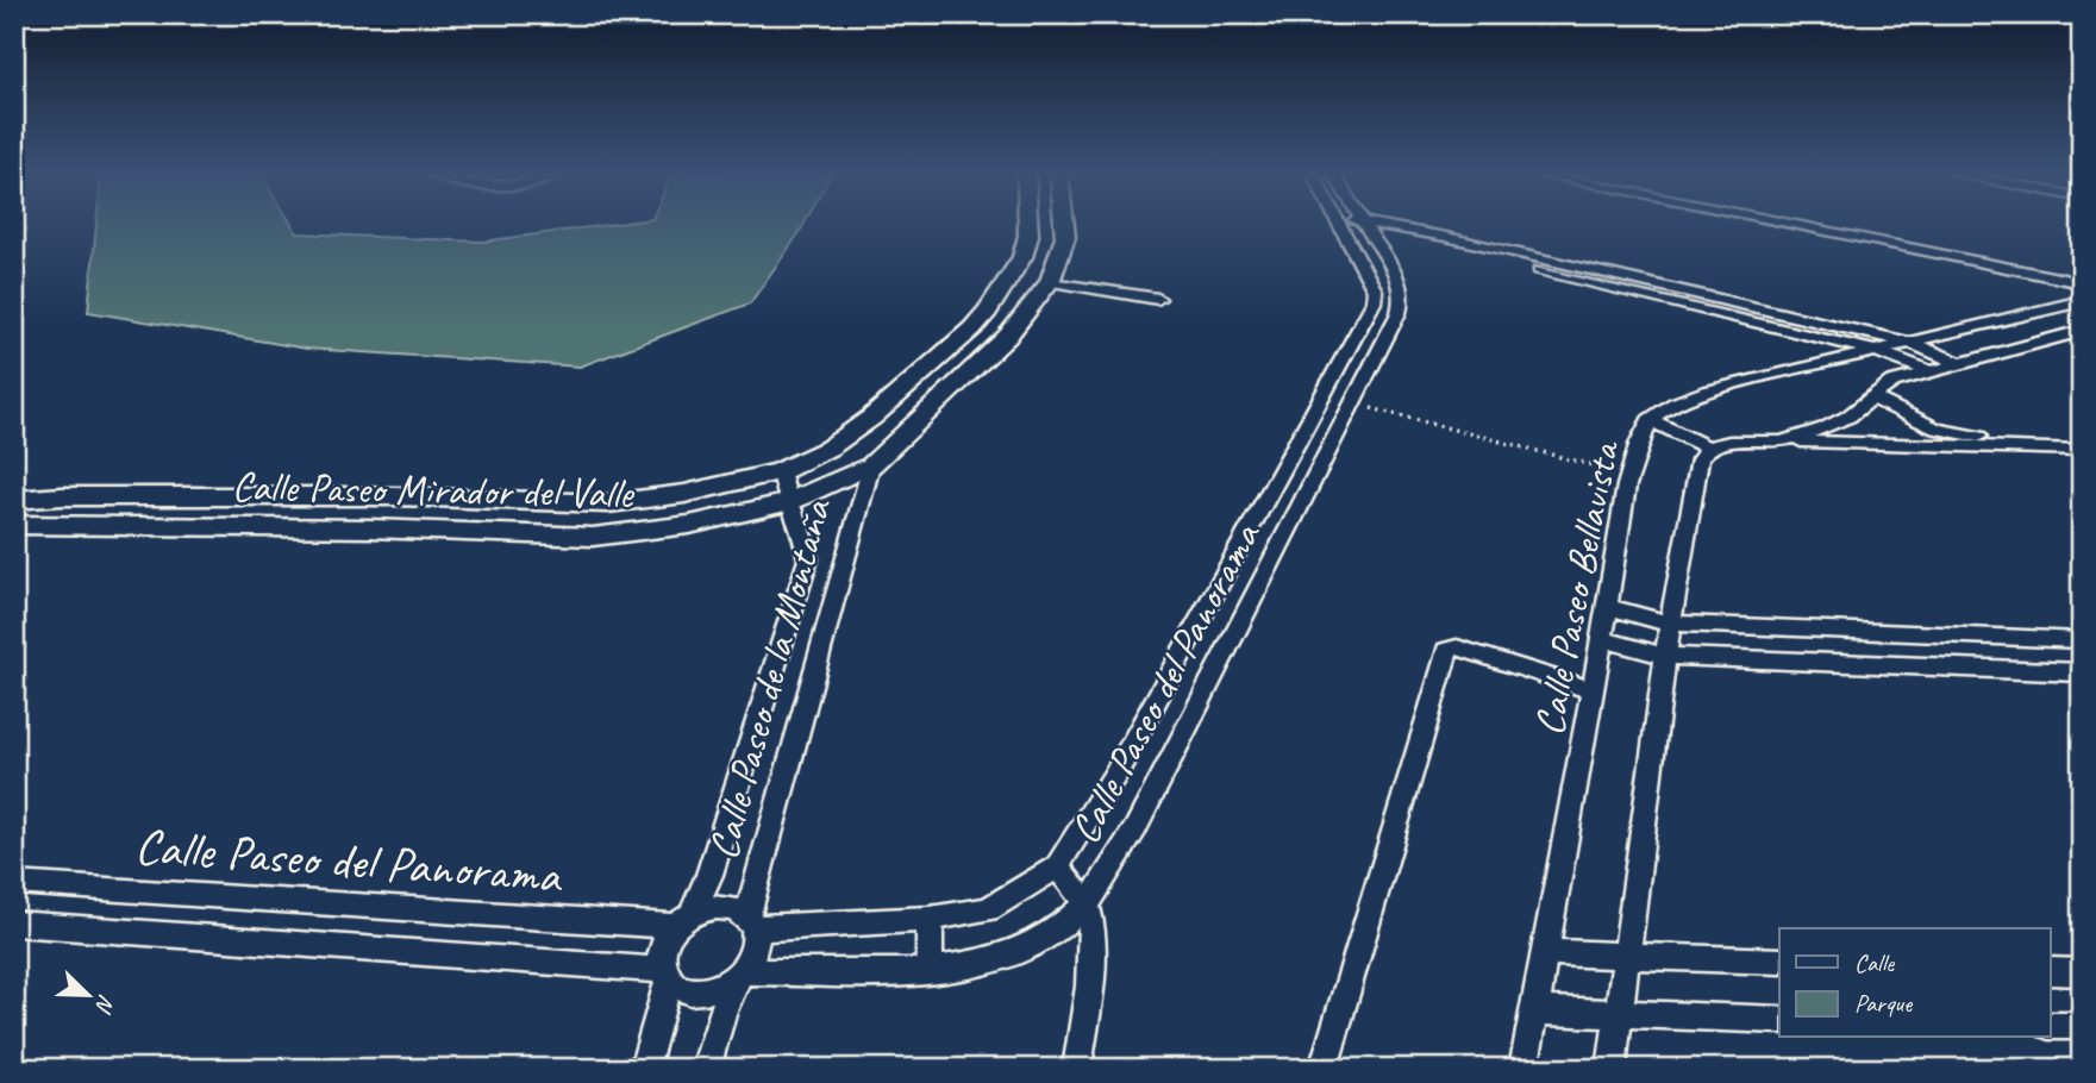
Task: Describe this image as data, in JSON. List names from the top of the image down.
{
  "streets": {
    "street": [
      "Calle Paseo Mirador del Valle",
      "Calle Paseo Bellavista",
      "Calle Paseo de la Montaña",
      "Calle Paseo del Panorama"
    ]
  },
  "crossings": [
    ["Calle Paseo Mirador del Valle", "Calle Paseo de la Montaña"],
    ["Calle Paseo de la Montaña", "Calle Paseo del Panorama"]
  ],
  "legend": ["Calle", "Parque"],
  "north": "bottom right"
}
